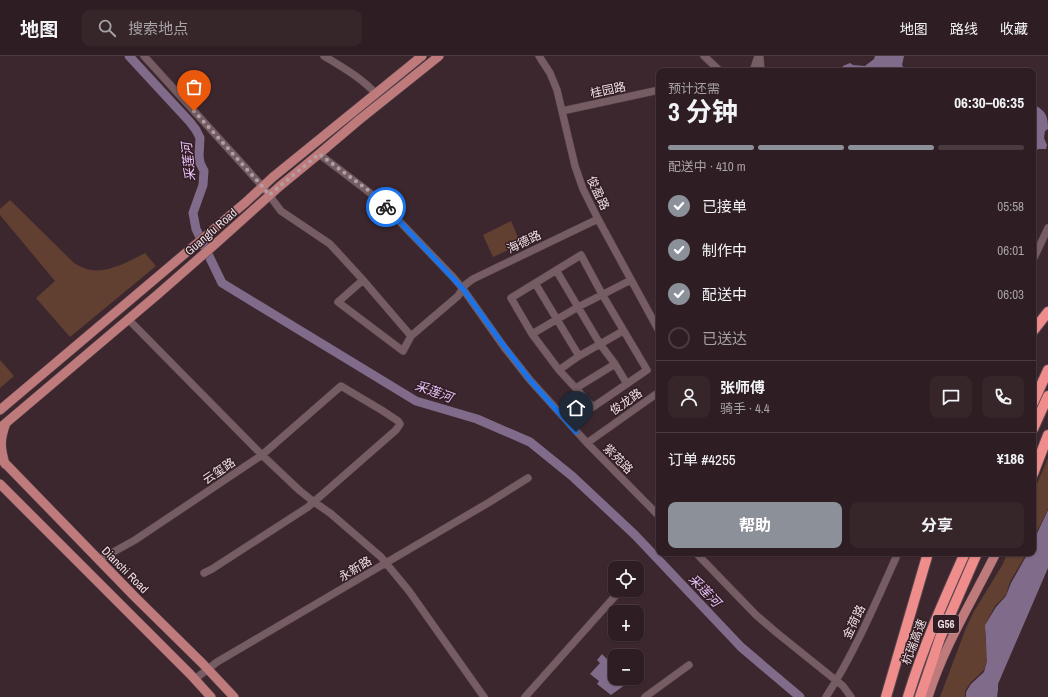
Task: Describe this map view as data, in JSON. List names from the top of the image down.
{
  "streets": {
    "highway": ["G56", "杭瑞高速"],
    "main road": ["Guangfu Road", "Dianchi Road"],
    "street": [
      "桂园路",
      "俊盈路",
      "海德路",
      "俊龙路",
      "紫苑路",
      "云玺路",
      "永新路",
      "金荷路"
    ]
  },
  "crossings": [
    ["桂园路", "俊盈路"],
    ["俊盈路", "海德路"],
    ["Guangfu Road", "紫苑路"],
    ["海德路", "紫苑路"],
    ["俊龙路", "紫苑路"],
    ["云玺路", "Dianchi Road"],
    ["永新路", "Dianchi Road"]
  ],
  "water": ["采莲河"],
  "page": {
    "header": "地图",
    "search": "搜索地点",
    "nav": ["地图", "路线", "收藏"],
    "heading": ["3 分钟", "预计还需", "06:30–06:35"],
    "panel": [
      "张师傅",
      "骑手 · 4.4",
      "订单 #4255",
      "¥186"
    ],
    "bar": "配送中 · 410 m",
    "list": [
      ["已接单", "05:58"],
      ["制作中", "06:01"],
      ["配送中", "06:03"],
      "已送达"
    ],
    "buttons": ["帮助", "分享"],
    "map_buttons": ["+", "−"]
  }
}
